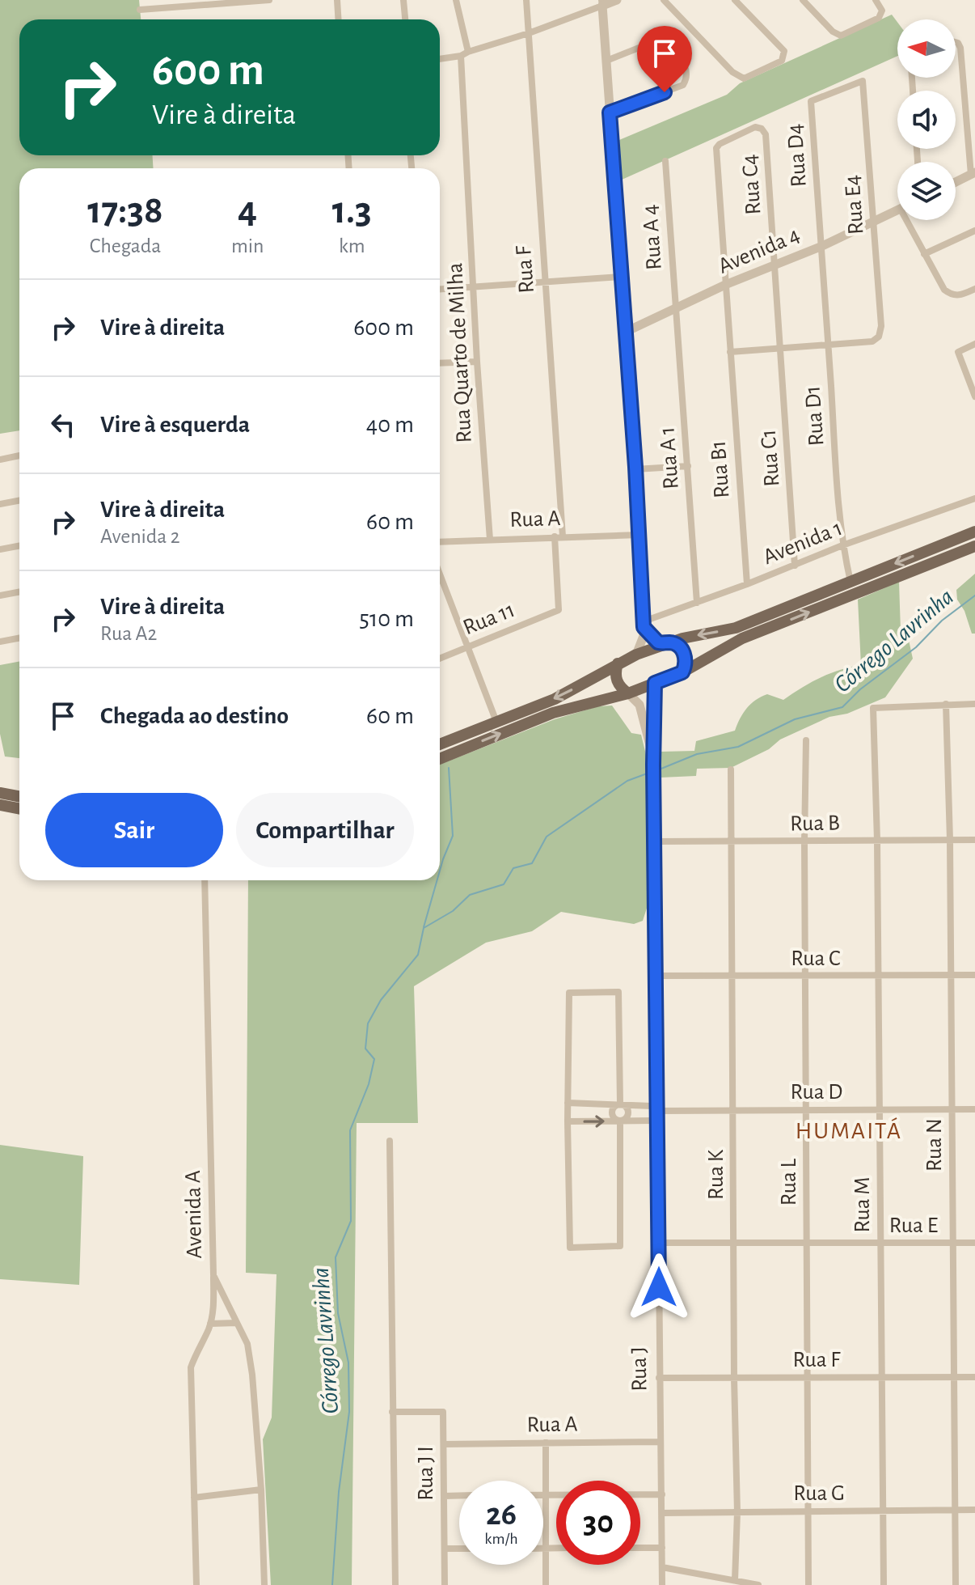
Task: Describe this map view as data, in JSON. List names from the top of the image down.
{
  "streets": {
    "street": [
      "Rua D4",
      "Rua C4",
      "Rua E4",
      "Rua A 4",
      "Avenida 4",
      "Rua F",
      "Rua Quarto de Milha",
      "Rua D1",
      "Rua A 1",
      "Rua C1",
      "Rua B1",
      "Rua A",
      "Avenida 1",
      "Rua 11",
      "Rua B",
      "Rua C",
      "Rua D",
      "Rua N",
      "Rua K",
      "Rua L",
      "Rua M",
      "Avenida A",
      "Rua E",
      "Rua J",
      "Rua J I",
      "Rua G"
    ]
  },
  "crossings": [
    ["Rua D4", "Rua E4"],
    ["Rua D4", "Avenida 4"],
    ["Rua D4", "Rua D1"],
    ["Rua C4", "Avenida 4"],
    ["Rua C4", "Rua C1"],
    ["Rua C4", "Rua B1"],
    ["Rua E4", "Avenida 4"],
    ["Rua E4", "Rua D1"],
    ["Rua A 4", "Avenida 4"],
    ["Rua A 4", "Rua A 1"],
    ["Avenida 4", "Rua D1"],
    ["Avenida 4", "Rua A 1"],
    ["Avenida 4", "Rua B1"],
    ["Rua F", "Rua A"],
    ["Rua F", "Rua N"],
    ["Rua F", "Rua K"],
    ["Rua F", "Rua L"],
    ["Rua F", "Rua M"],
    ["Rua F", "Rua J"],
    ["Rua Quarto de Milha", "Rua A"],
    ["Rua D1", "Avenida 1"],
    ["Rua A 1", "Avenida 1"],
    ["Rua C1", "Avenida 1"],
    ["Rua B1", "Avenida 1"],
    ["Rua A", "Rua 11"],
    ["Rua A", "Rua J"],
    ["Rua A", "Rua J I"],
    ["Rua B", "Rua N"],
    ["Rua B", "Rua K"],
    ["Rua B", "Rua L"],
    ["Rua B", "Rua M"],
    ["Rua B", "Rua J"],
    ["Rua C", "Rua N"],
    ["Rua C", "Rua K"],
    ["Rua C", "Rua L"],
    ["Rua C", "Rua M"],
    ["Rua C", "Rua J"],
    ["Rua D", "Rua N"],
    ["Rua D", "Rua K"],
    ["Rua D", "Rua L"],
    ["Rua D", "Rua M"],
    ["Rua D", "Rua J"],
    ["Rua N", "Rua M"],
    ["Rua N", "Rua E"],
    ["Rua N", "Rua G"],
    ["Rua K", "Rua E"],
    ["Rua K", "Rua G"],
    ["Rua L", "Rua E"],
    ["Rua L", "Rua G"],
    ["Rua M", "Rua E"],
    ["Rua M", "Rua G"],
    ["Rua E", "Rua J"],
    ["Rua J", "Rua G"]
  ],
  "districts": ["HUMAITÁ"],
  "water": ["Córrego Lavrinha"],
  "north": "left",
  "page": {
    "turn": ["600 m", "Vire à direita"],
    "eta": [
      "17:38",
      "Chegada",
      "4",
      "min",
      "1.3",
      "km"
    ],
    "list": [
      {
        "name": "Vire à direita",
        "value": "600 m"
      },
      {
        "name": "Vire à esquerda",
        "value": "40 m"
      },
      {
        "name": "Vire à direita",
        "note": "Avenida 2",
        "value": "60 m"
      },
      {
        "name": "Vire à direita",
        "note": "Rua A2",
        "value": "510 m"
      },
      {
        "name": "Chegada ao destino",
        "value": "60 m"
      }
    ],
    "buttons": ["Sair", "Compartilhar"],
    "speed": "26 km/h",
    "limit": "30"
  }
}
